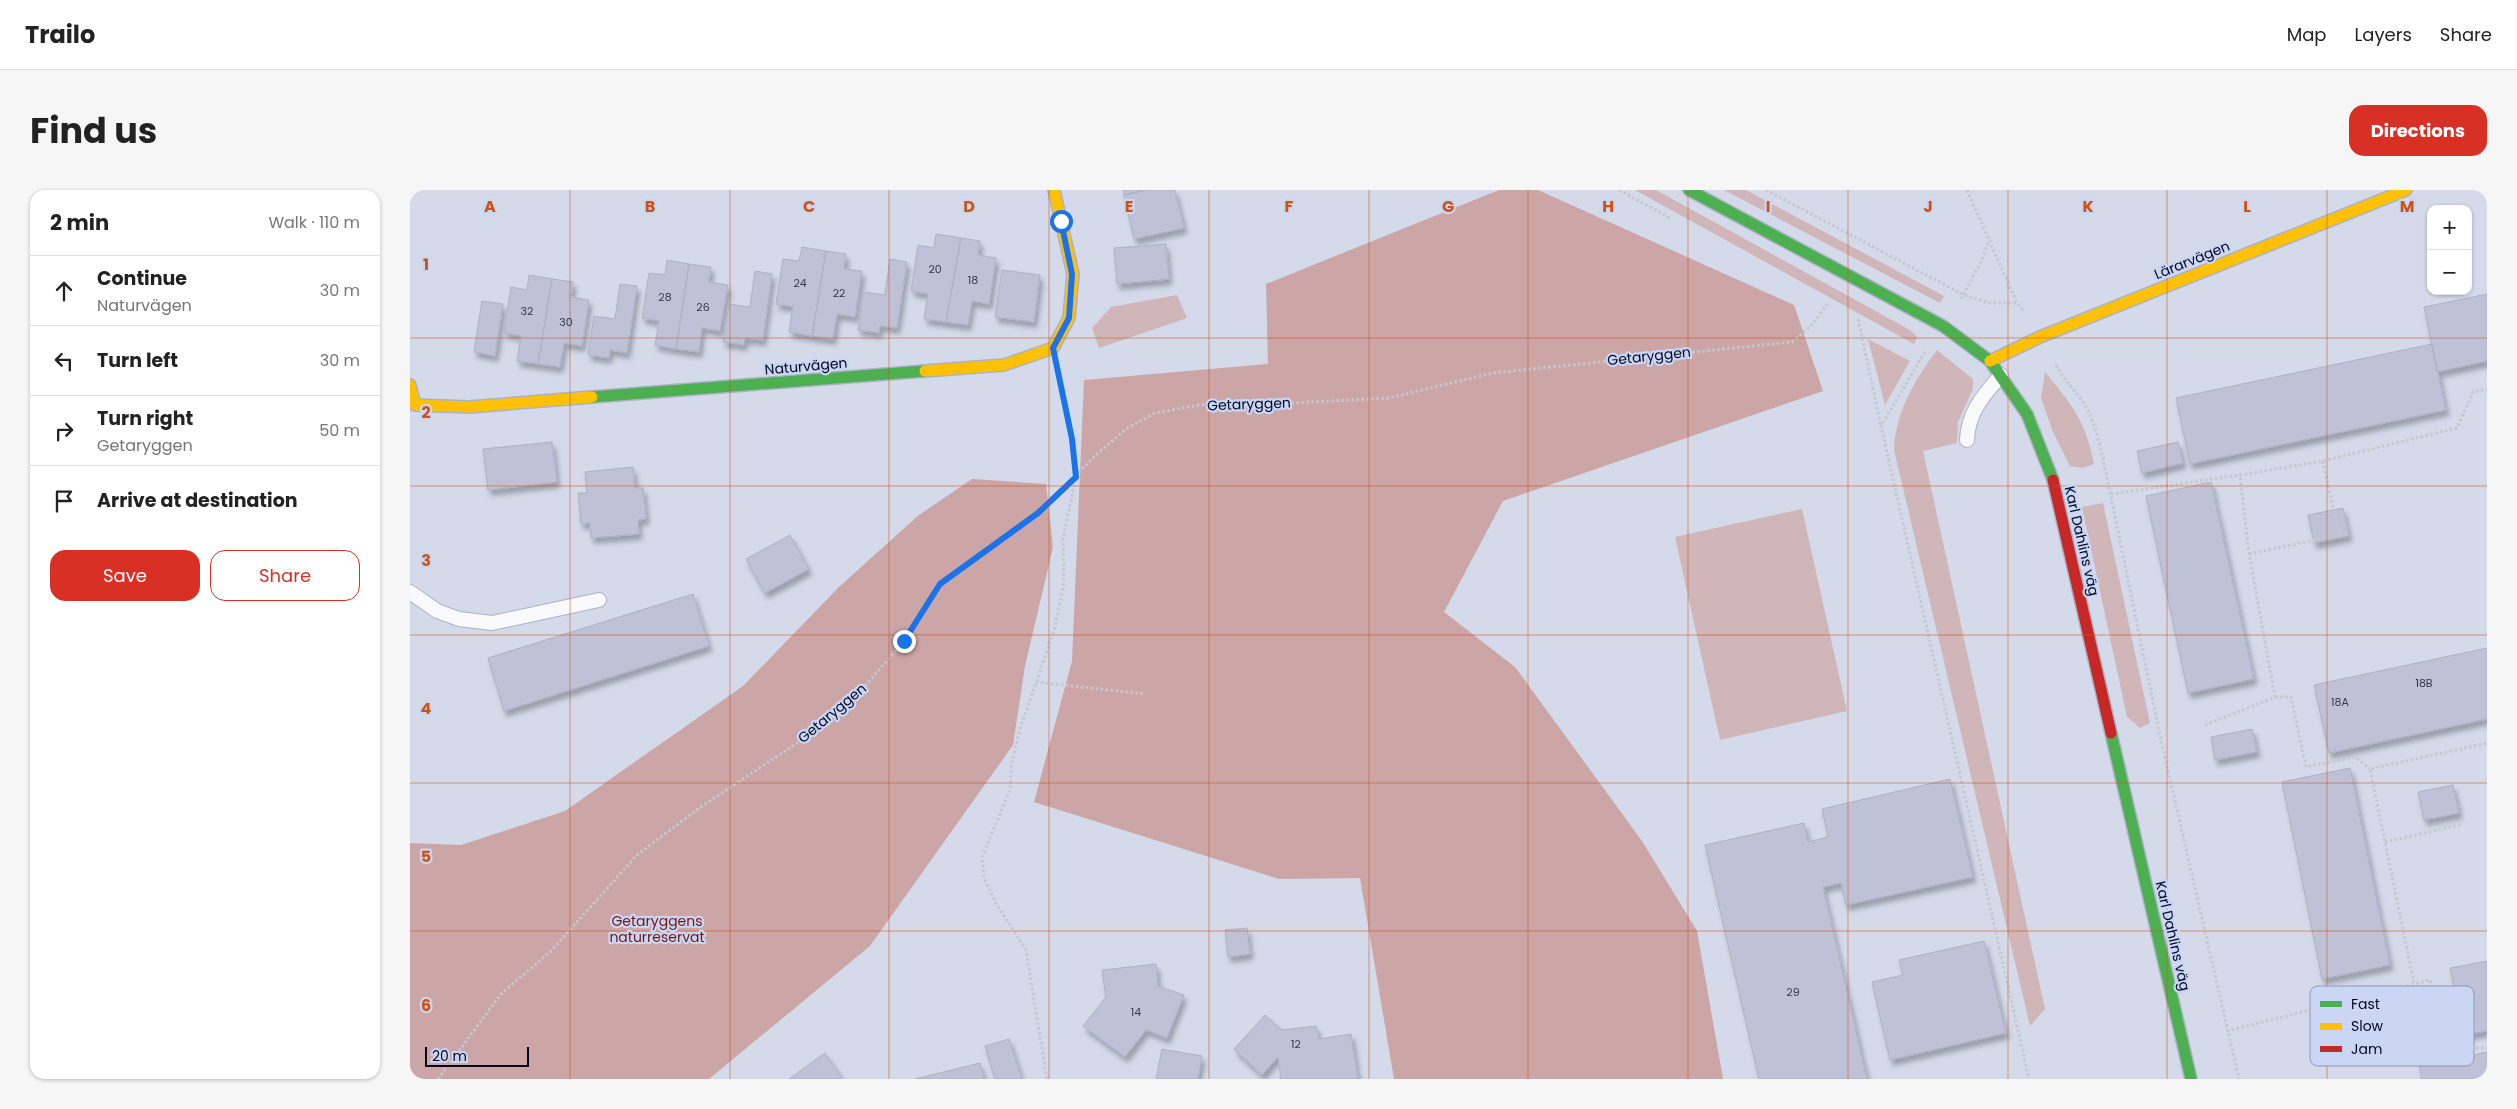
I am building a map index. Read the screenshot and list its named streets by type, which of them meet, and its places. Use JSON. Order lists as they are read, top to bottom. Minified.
{"streets":{"street":["Lärarvägen","Naturvägen","Karl Dahlins väg"],"path":["Getaryggen"]},"crossings":[["Lärarvägen","Karl Dahlins väg"]],"parks":["Getaryggens naturreservat"],"house_numbers":["20","18","24","22","28","26","32","30","18B","18A","29","14","12"],"legend":["Fast","Slow","Jam"],"scale_bar":"20 m","page":{"header":"Trailo","nav":["Map","Layers","Share"],"title":"Find us","buttons":["Directions",["Save","Share"]],"heading":["2 min","Walk · 110 m"],"map_buttons":["+","−"],"list":[["Continue","Naturvägen","30 m"],["Turn left","30 m"],["Turn right","Getaryggen","50 m"],"Arrive at destination"],"scale":"20 m"},"grid":{"columns":["A","B","C","D","E","F","G","H","I","J","K","L","M"],"rows":["1","2","3","4","5","6"]}}
